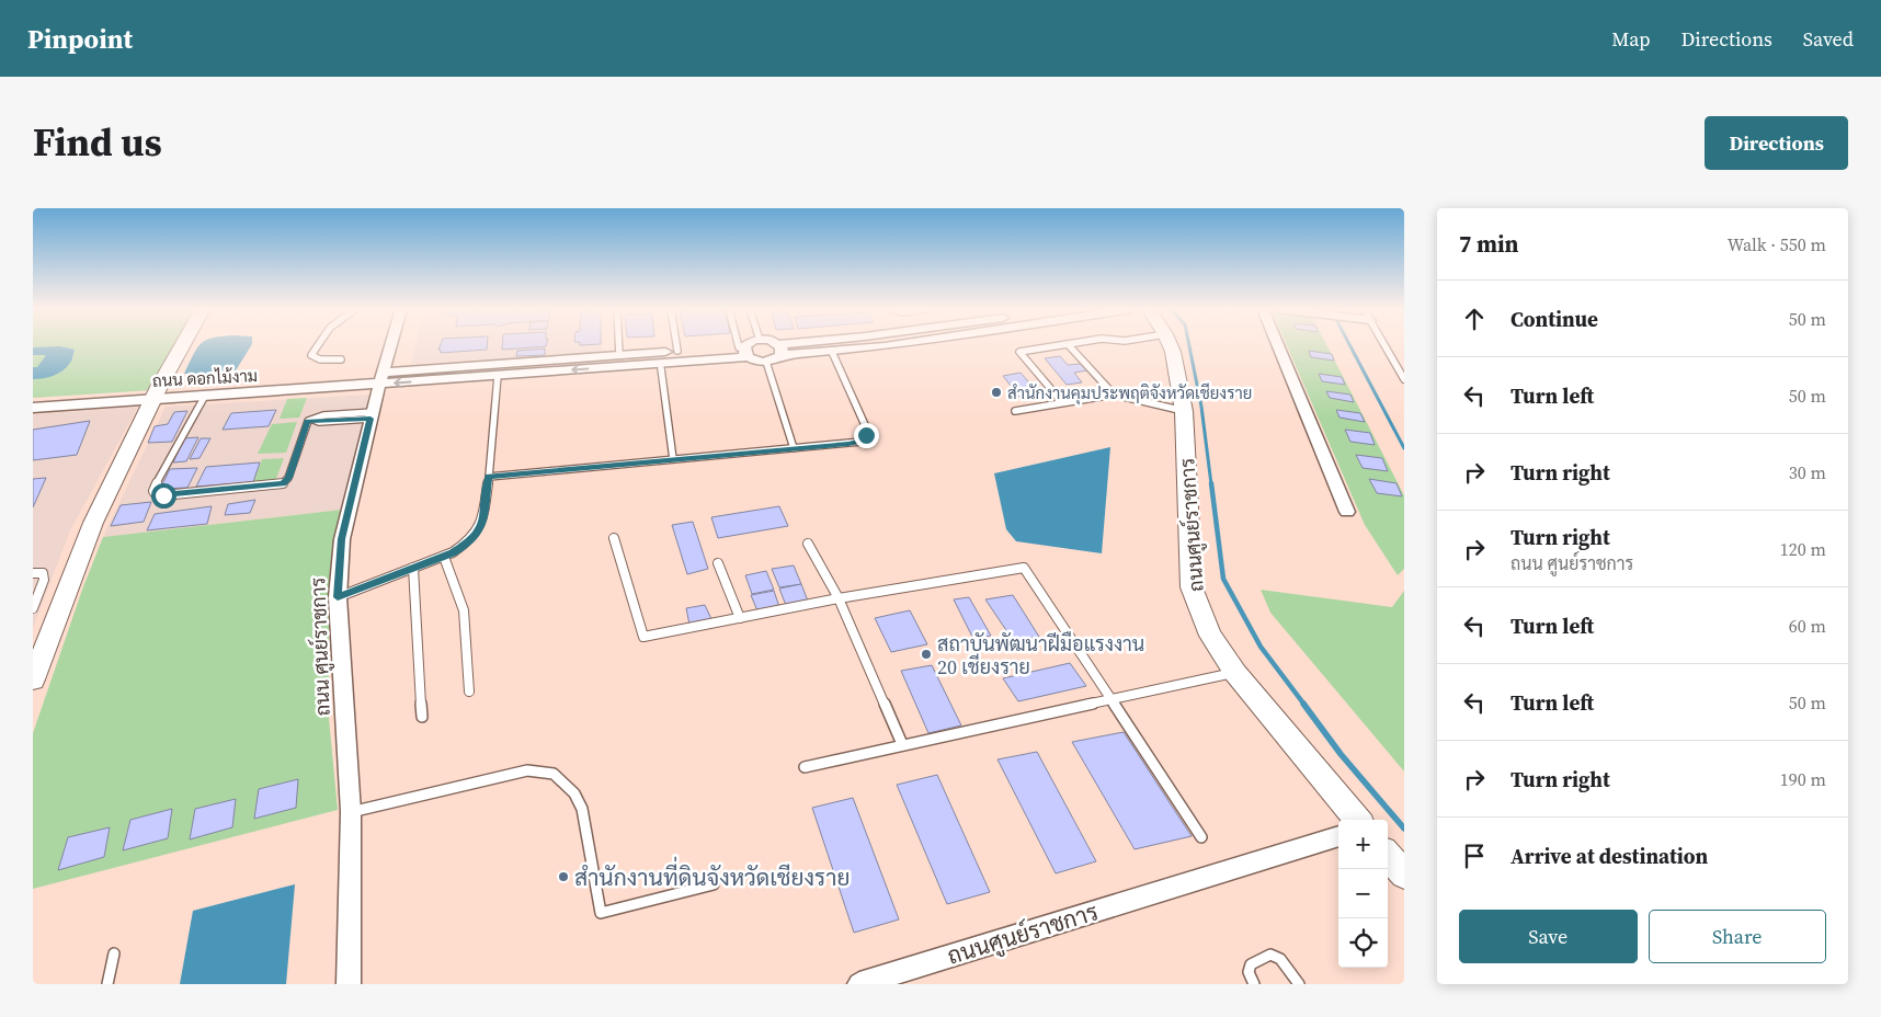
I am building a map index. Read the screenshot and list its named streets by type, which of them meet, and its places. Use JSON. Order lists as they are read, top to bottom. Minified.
{"streets":{"street":["ถนน ดอกไม้งาม","ถนนศูนย์ราชการ","ถนน ศูนย์ราชการ"]},"crossings":[["ถนน ดอกไม้งาม","ถนน ศูนย์ราชการ"]],"places":["สำนักงานคุมประพฤติจังหวัดเชียงราย","สถาบันพัฒนาฝีมือแรงงาน 20 เชียงราย","สำนักงานที่ดินจังหวัดเชียงราย"],"page":{"header":"Pinpoint","nav":["Map","Directions","Saved"],"title":"Find us","buttons":["Directions",["Save","Share"]],"heading":["7 min","Walk · 550 m"],"list":[["Continue","50 m"],["Turn left","50 m"],["Turn right","30 m"],["Turn right","ถนน ศูนย์ราชการ","120 m"],["Turn left","60 m"],["Turn left","50 m"],["Turn right","190 m"],"Arrive at destination"],"map_buttons":["+","−"]}}
